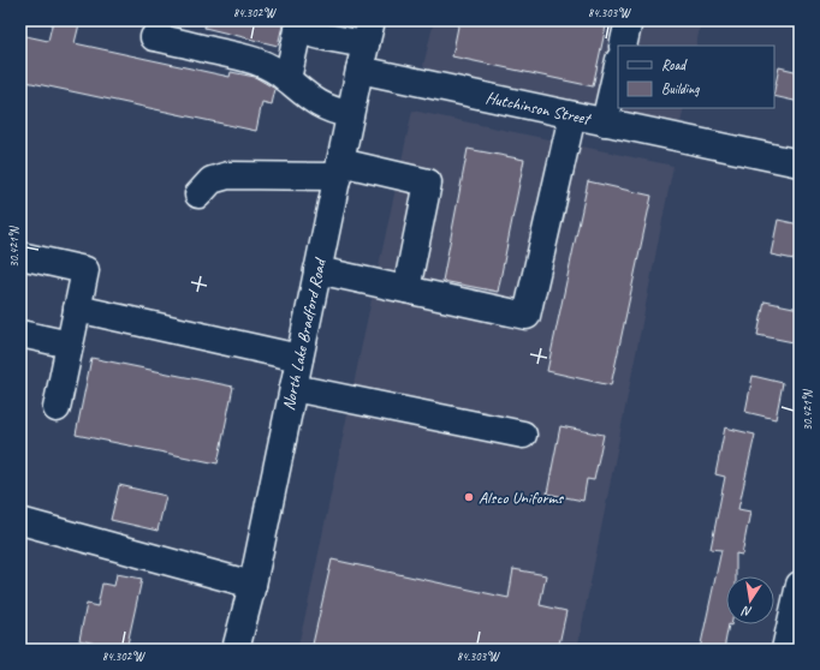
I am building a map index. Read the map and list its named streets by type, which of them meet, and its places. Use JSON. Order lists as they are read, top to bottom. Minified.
{"streets":{"main road":["Hutchinson Street","North Lake Bradford Road"]},"crossings":[["Hutchinson Street","North Lake Bradford Road"]],"places":["Alsco Uniforms"],"legend":["Road","Building"],"north":"bottom","coordinates":["84.302°W","84.303°W","30.421°N"]}
